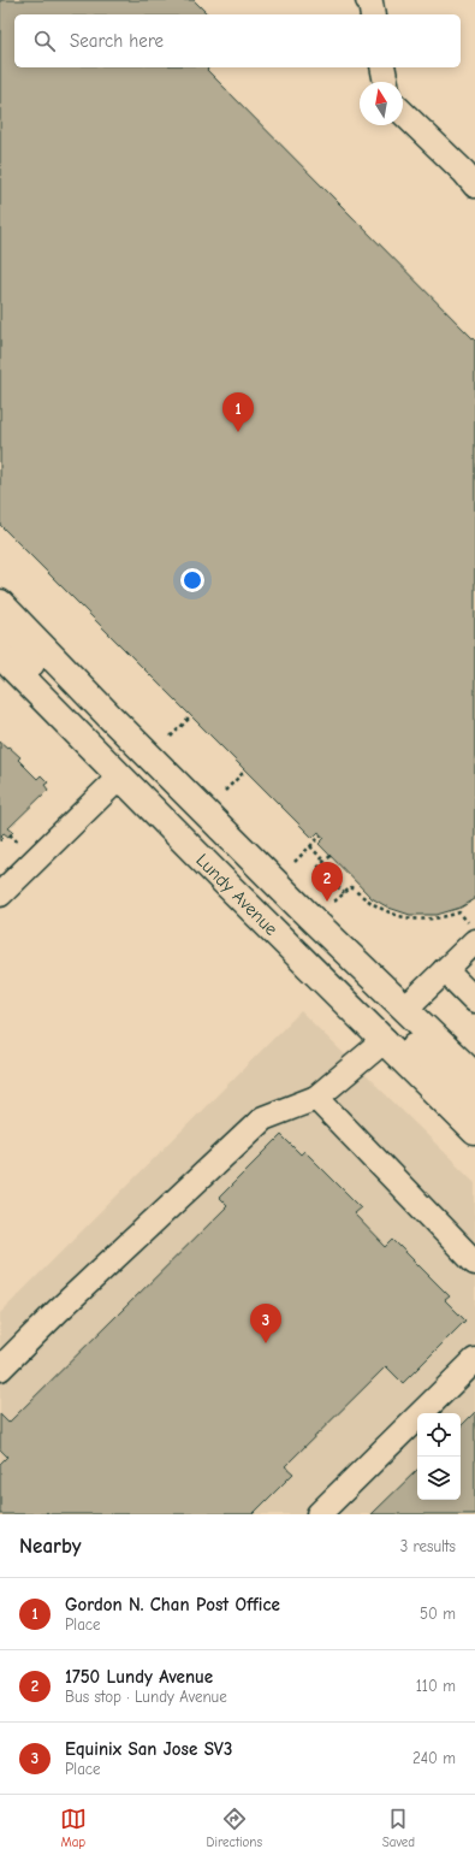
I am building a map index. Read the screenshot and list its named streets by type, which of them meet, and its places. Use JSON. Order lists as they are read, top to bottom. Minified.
{"streets":{"main road":["Lundy Avenue"]},"north":"top","page":{"search":"Search here","pins":["1","2","3"],"heading":["Nearby","3 results"],"list":[{"mark":"1","name":"Gordon N. Chan Post Office","note":"Place","value":"50 m"},{"mark":"2","name":"1750 Lundy Avenue","note":"Bus stop · Lundy Avenue","value":"110 m"},{"mark":"3","name":"Equinix San Jose SV3","note":"Place","value":"240 m"}],"nav":["Map","Directions","Saved"]}}
